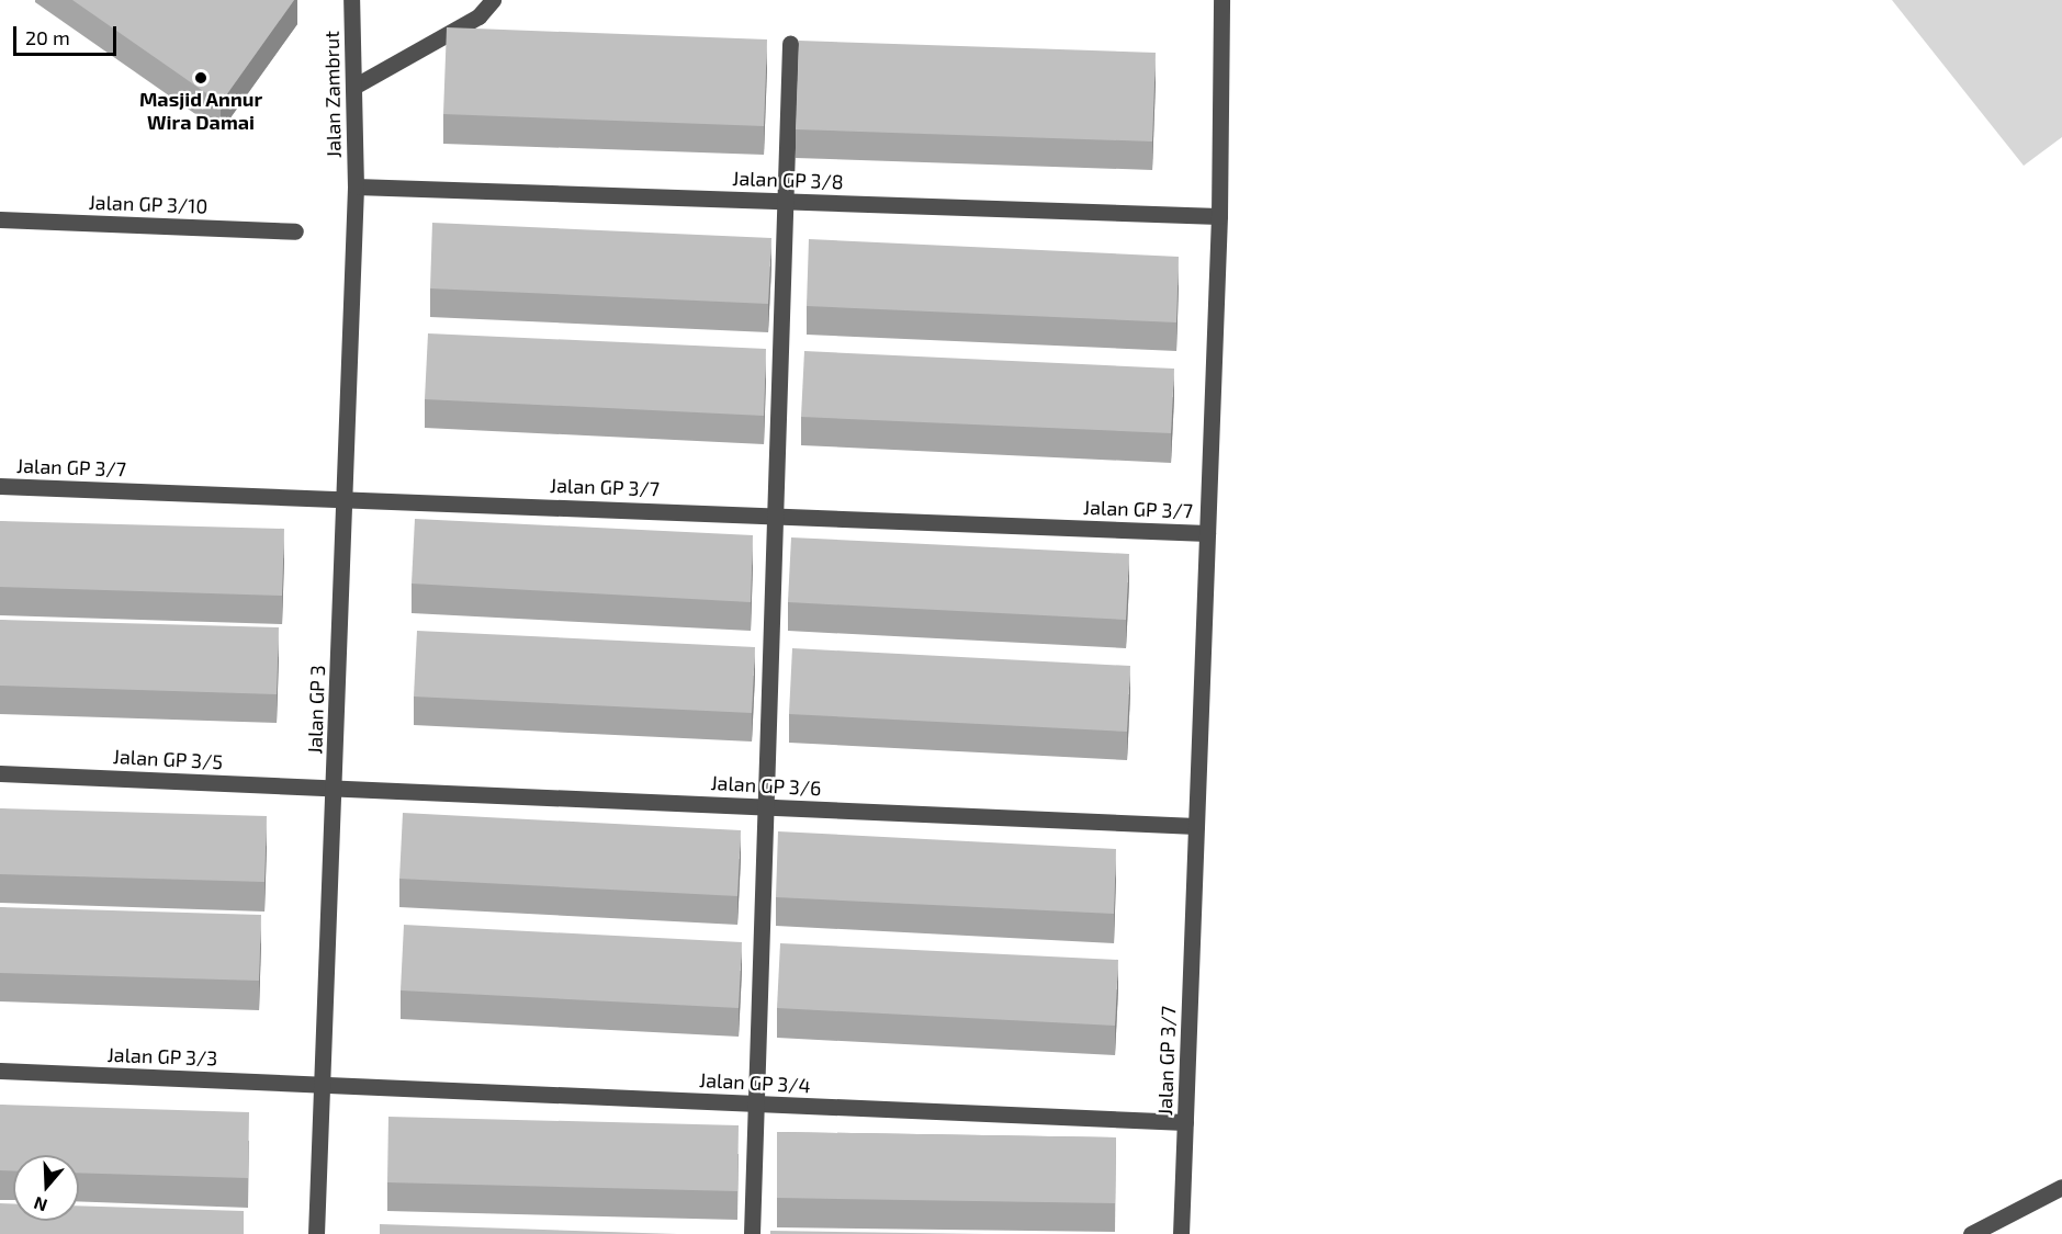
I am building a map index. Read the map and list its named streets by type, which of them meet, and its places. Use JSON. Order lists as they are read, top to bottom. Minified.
{"streets":{"street":["Jalan Zambrut","Jalan GP 3/8","Jalan GP 3/10","Jalan GP 3/7","Jalan GP 3","Jalan GP 3/5","Jalan GP 3/6","Jalan GP 3/3","Jalan GP 3/4"]},"crossings":[["Jalan Zambrut","Jalan GP 3/8"],["Jalan Zambrut","Jalan GP 3"],["Jalan GP 3/8","Jalan GP 3/7"],["Jalan GP 3/8","Jalan GP 3"],["Jalan GP 3/7","Jalan GP 3"],["Jalan GP 3/7","Jalan GP 3/6"],["Jalan GP 3/7","Jalan GP 3/4"],["Jalan GP 3","Jalan GP 3/5"],["Jalan GP 3","Jalan GP 3/6"],["Jalan GP 3","Jalan GP 3/3"],["Jalan GP 3","Jalan GP 3/4"],["Jalan GP 3/5","Jalan GP 3/6"],["Jalan GP 3/3","Jalan GP 3/4"]],"places":["Masjid Annur Wira Damai"],"scale_bar":"20 m","north":"bottom"}
